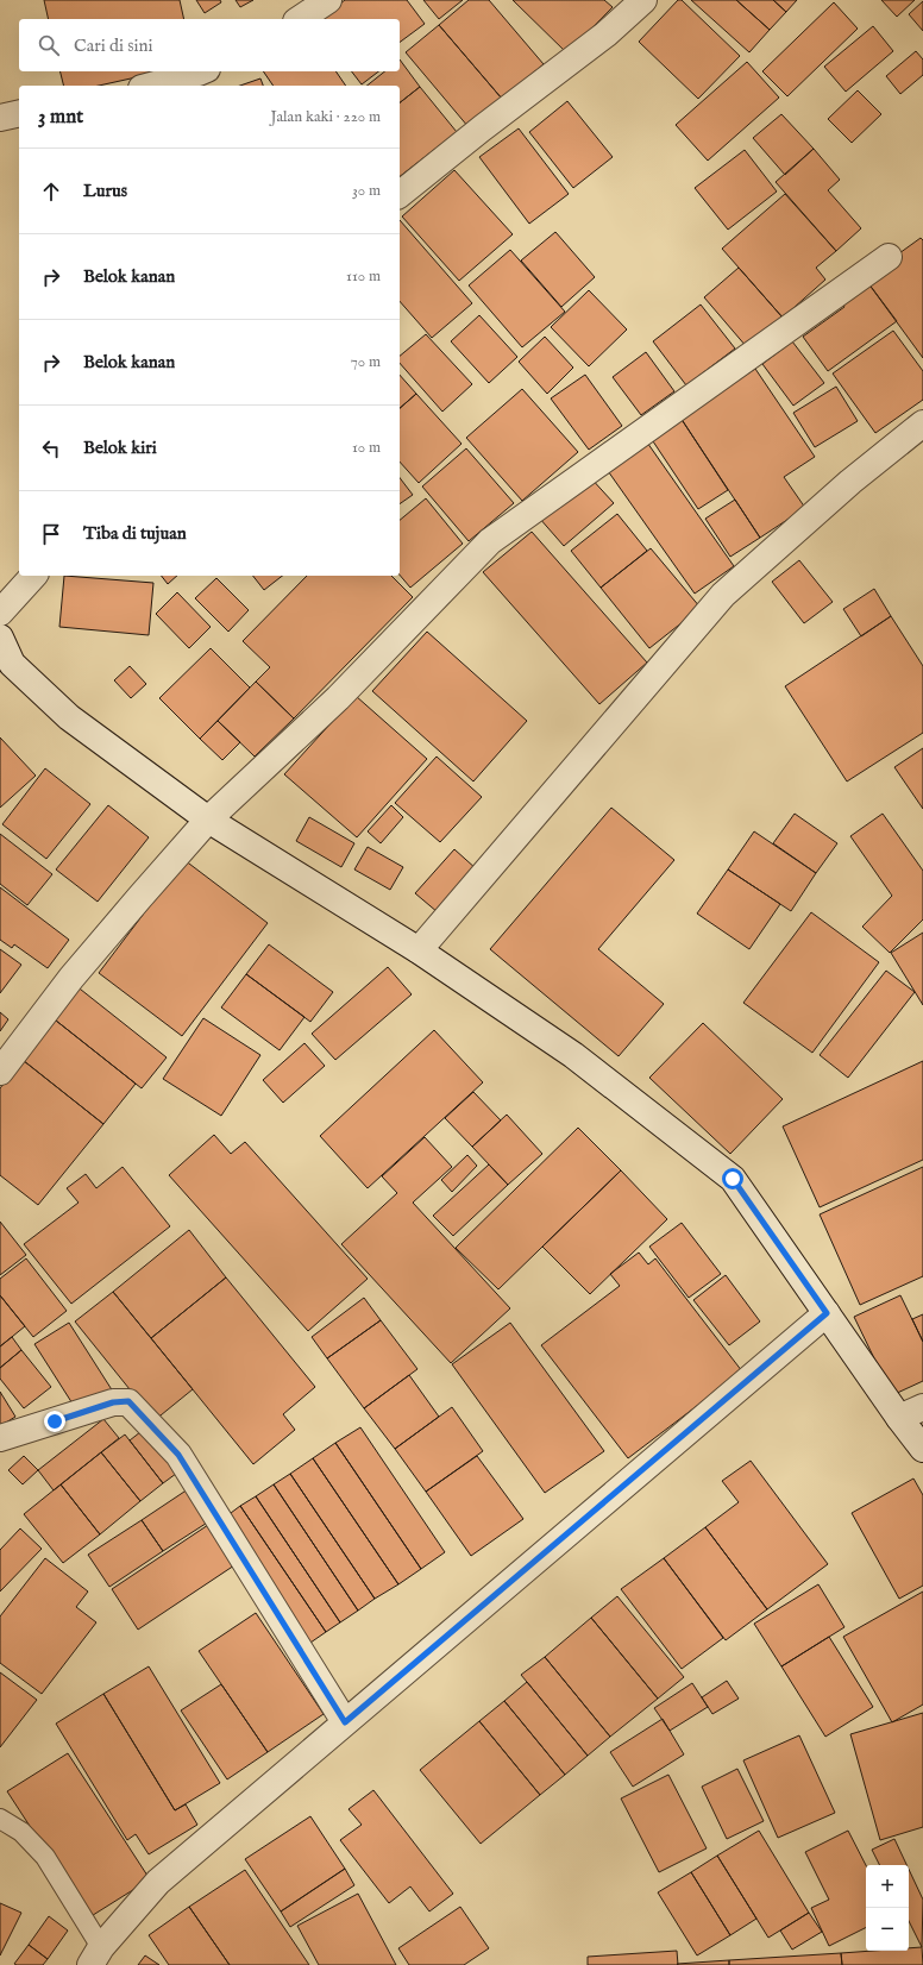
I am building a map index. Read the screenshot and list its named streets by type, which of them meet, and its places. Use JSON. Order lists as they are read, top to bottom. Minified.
{"page":{"search":"Cari di sini","heading":["3 mnt","Jalan kaki · 220 m"],"list":[["Lurus","30 m"],["Belok kanan","110 m"],["Belok kanan","70 m"],["Belok kiri","10 m"],"Tiba di tujuan"],"map_buttons":["+","−"]}}
